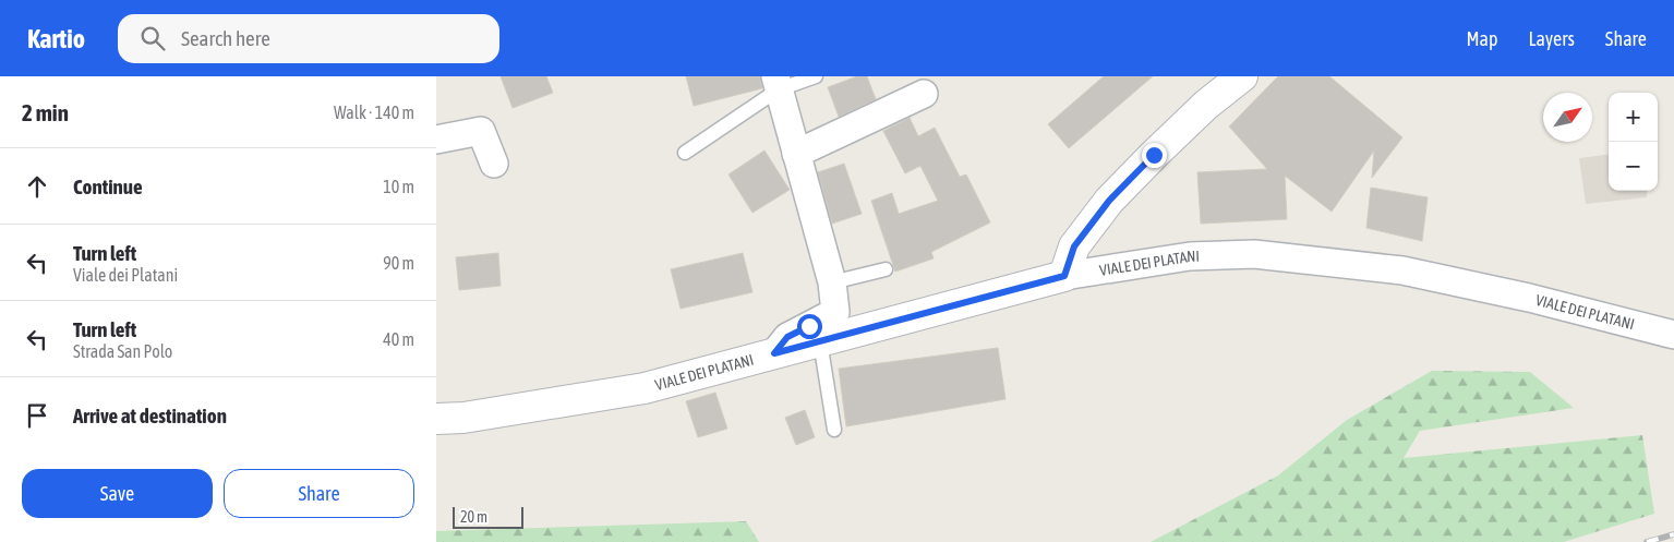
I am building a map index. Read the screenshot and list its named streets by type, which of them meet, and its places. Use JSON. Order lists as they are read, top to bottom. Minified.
{"streets":{"street":["VIALE DEI PLATANI"]},"scale_bar":"20 m","north":"top right","page":{"header":"Kartio","search":"Search here","nav":["Map","Layers","Share"],"heading":["2 min","Walk · 140 m"],"map_buttons":["+","−"],"list":[["Continue","10 m"],["Turn left","Viale dei Platani","90 m"],["Turn left","Strada San Polo","40 m"],"Arrive at destination"],"buttons":["Save","Share"],"scale":"20 m"}}
